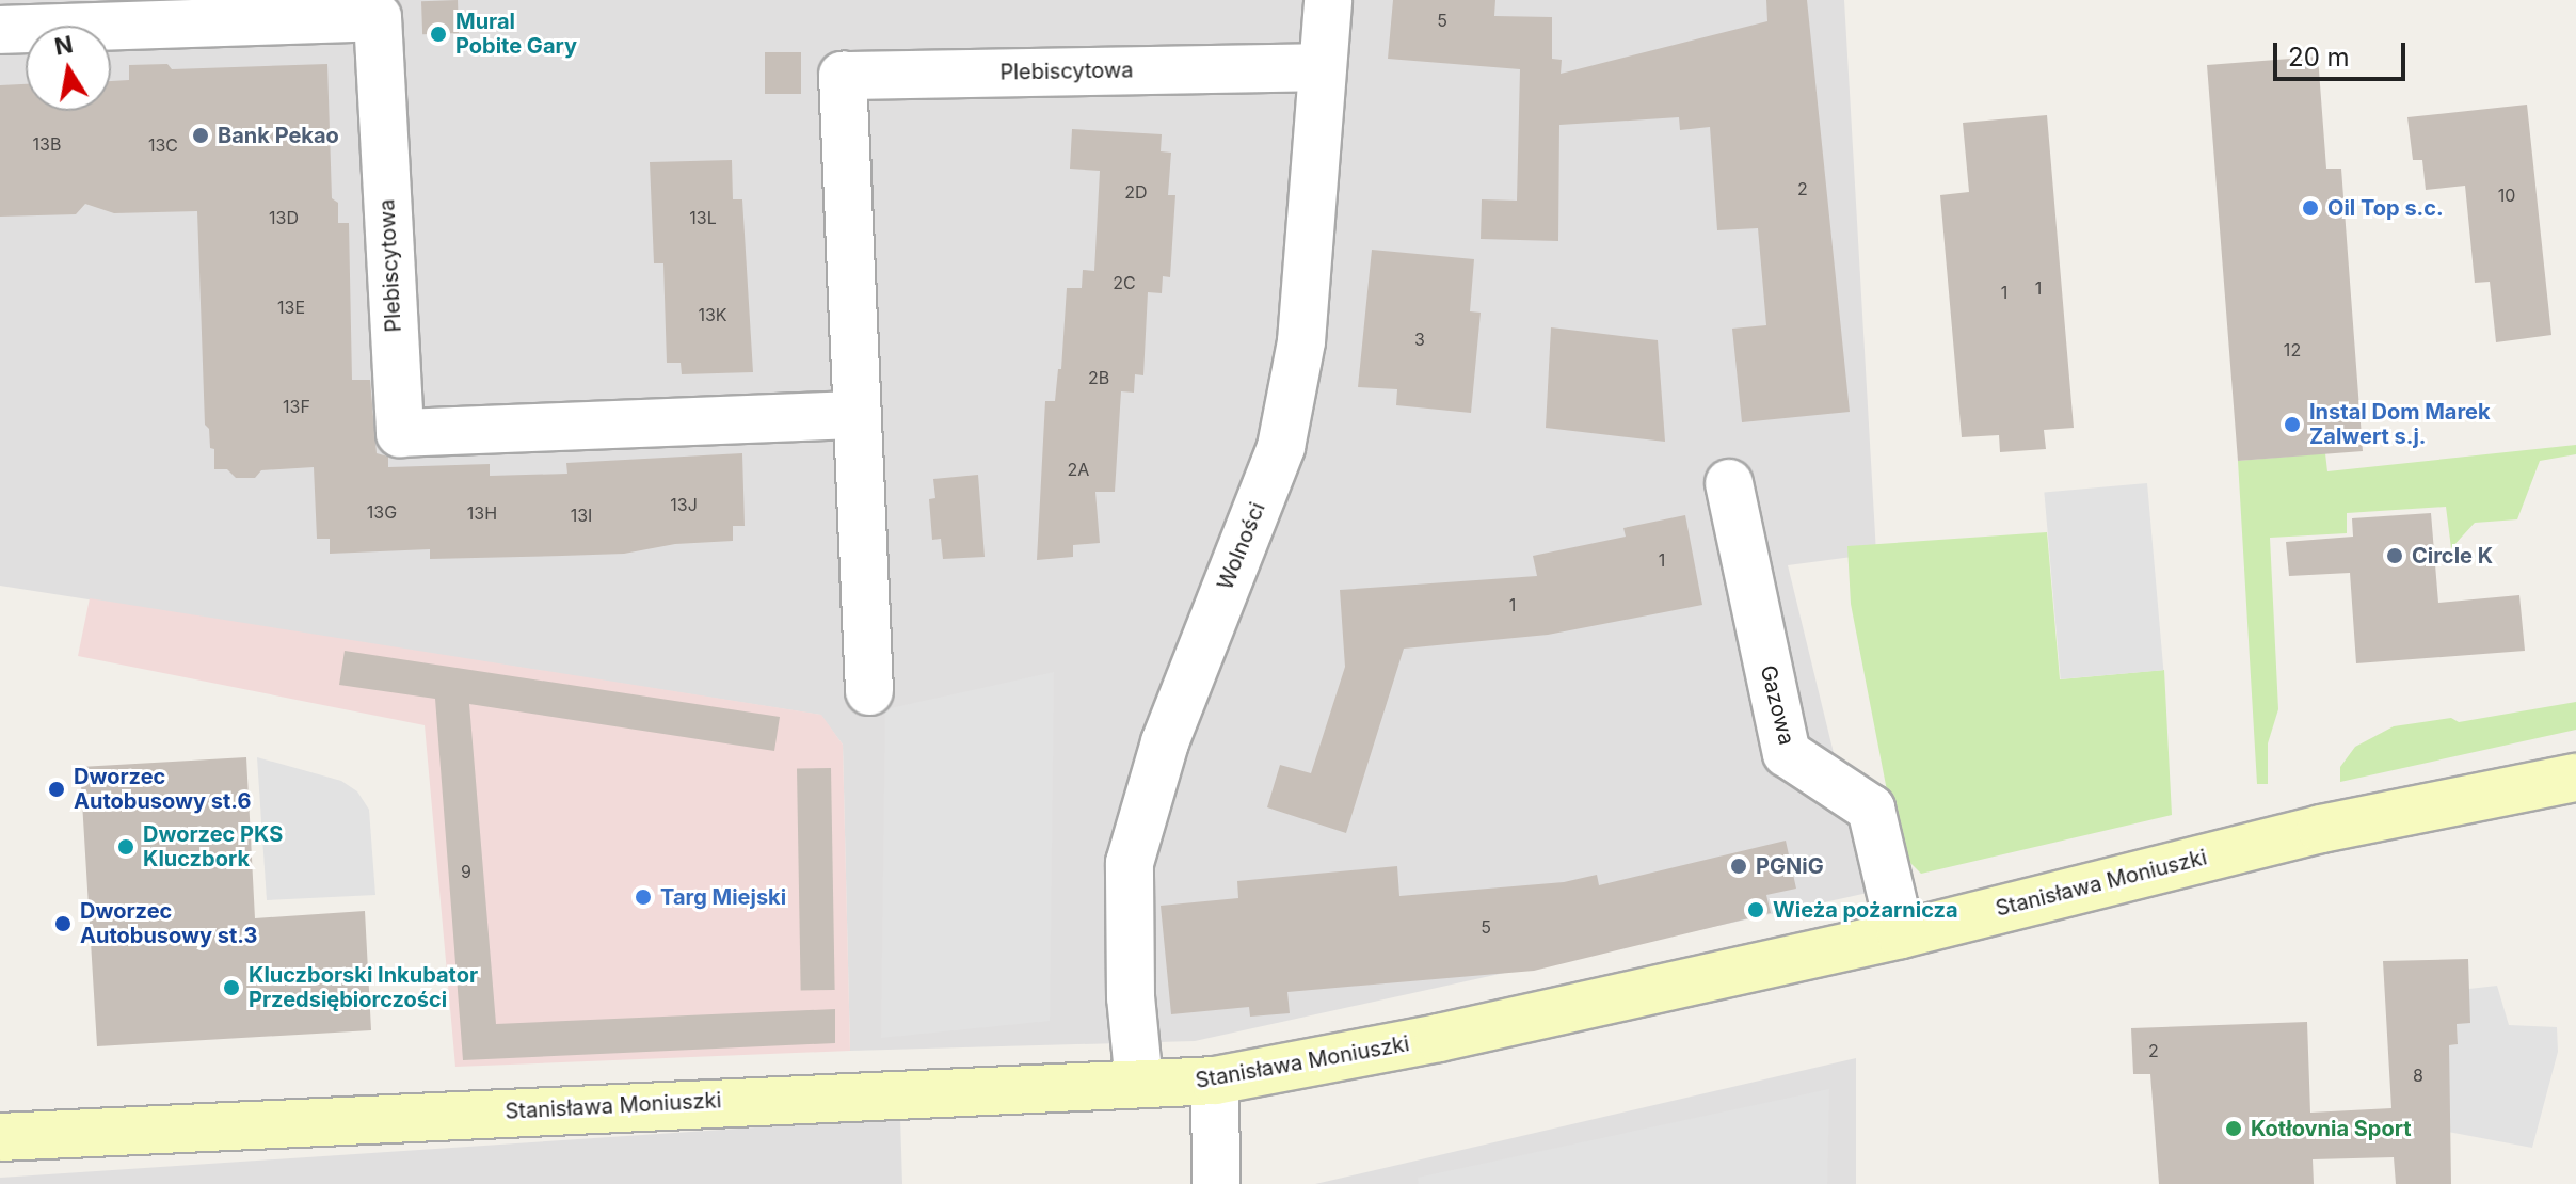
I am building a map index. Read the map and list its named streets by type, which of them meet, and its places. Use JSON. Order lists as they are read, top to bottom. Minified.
{"streets":{"street":["Plebiscytowa","Wolności","Gazowa","Stanisława Moniuszki"]},"crossings":[["Plebiscytowa","Wolności"],["Wolności","Stanisława Moniuszki"],["Gazowa","Stanisława Moniuszki"]],"places":["Mural Pobite Gary","Bank Pekao","Oil Top s.c.","Instal Dom Marek Zalwert s.j.","Circle K","Dworzec Autobusowy st.6","Dworzec PKS Kluczbork","PGNiG","Targ Miejski","Wieża pożarnicza","Dworzec Autobusowy st.3","Kluczborski Inkubator Przedsiębiorczości","Kotłovnia Sport"],"house_numbers":["5","13B","13C","2","2D","10","13D","13L","2C","1","1","13E","13K","3","12","2B","13F","2A","13J","13G","13H","13I","1","1","9","5","2","8"],"scale_bar":"20 m","north":"top"}
